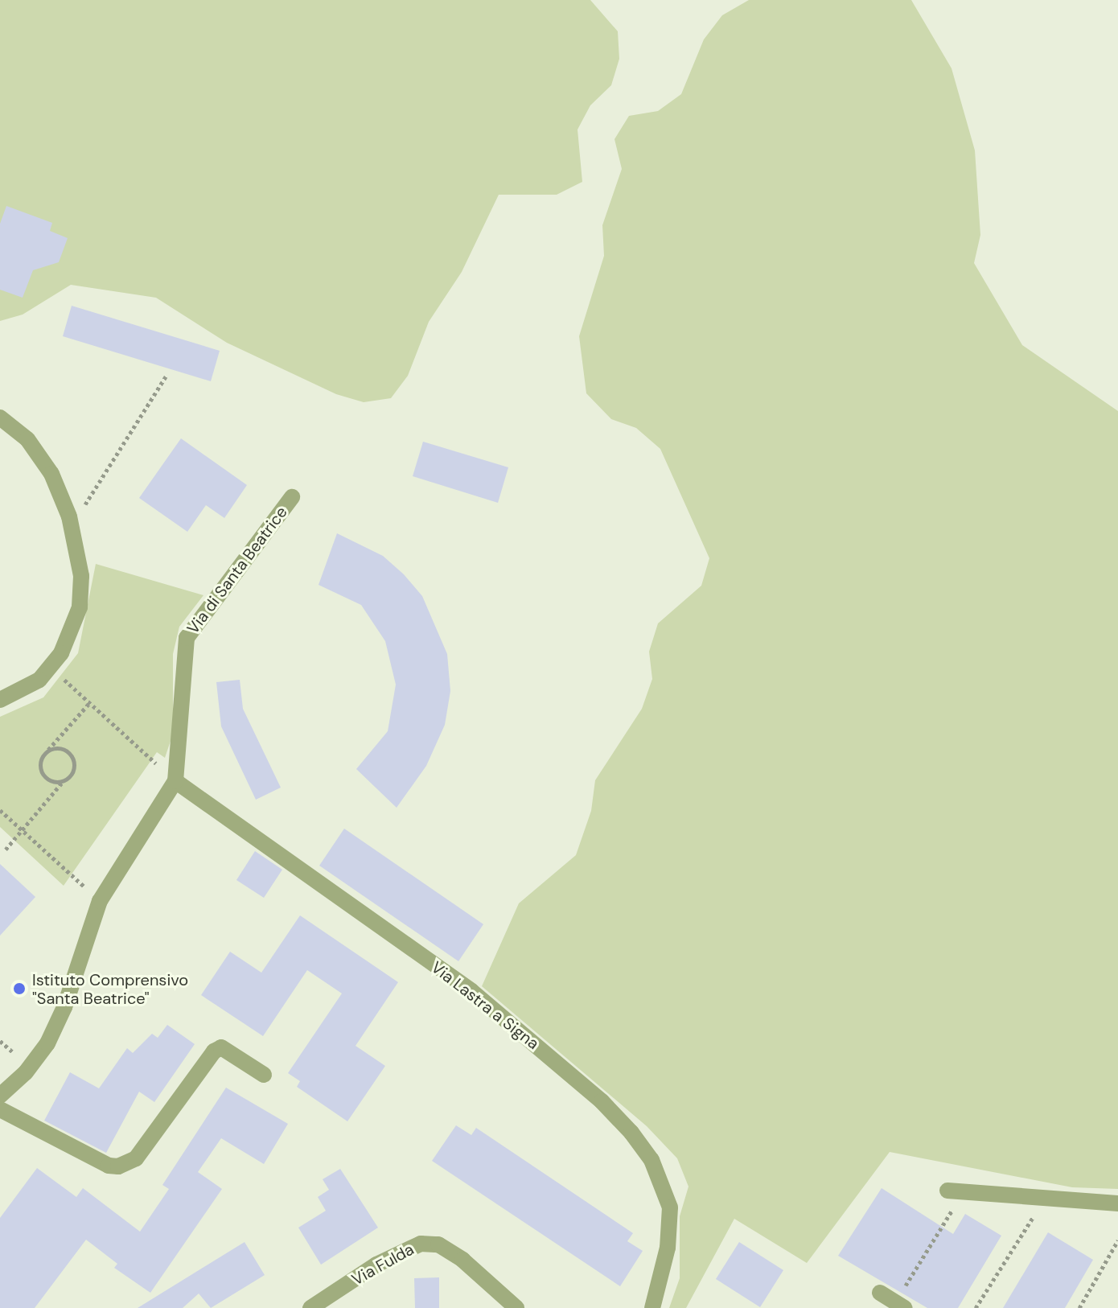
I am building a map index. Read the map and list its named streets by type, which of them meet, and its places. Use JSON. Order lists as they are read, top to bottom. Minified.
{"streets":{"street":["Via di Santa Beatrice","Via Lastra a Signa","Via Fulda"]},"crossings":[["Via di Santa Beatrice","Via Lastra a Signa"]],"places":["Istituto Comprensivo \"Santa Beatrice\""]}
